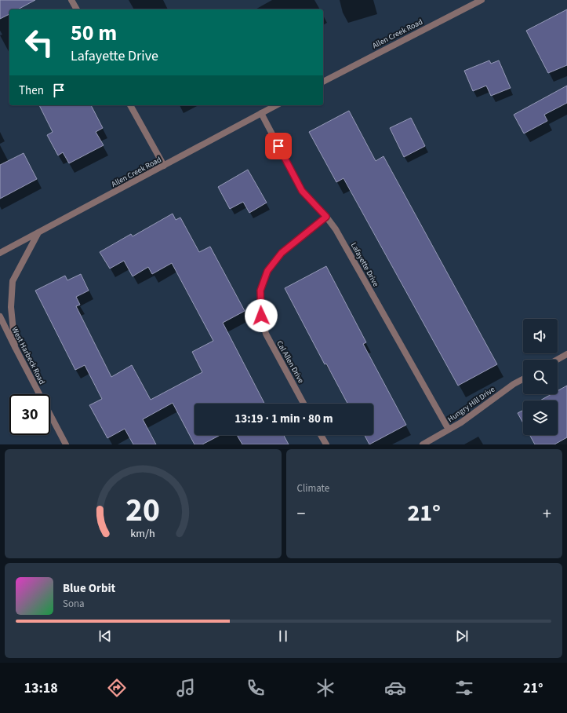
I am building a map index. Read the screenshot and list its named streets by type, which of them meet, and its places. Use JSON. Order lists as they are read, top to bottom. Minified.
{"streets":{"street":["Allen Creek Road","Lafayette Drive","West Harbeck Road","Cal Allen Drive","Hungry Hill Drive"]},"crossings":[["Allen Creek Road","Lafayette Drive"],["Lafayette Drive","Cal Allen Drive"],["Lafayette Drive","Hungry Hill Drive"]],"page":{"turn":["50 m","Lafayette Drive"],"then":"Then","limit":"30","trip":"13:19 · 1 min · 80 m","tile":"Climate","heat":["−","21°","+"],"song":["Blue Orbit","Sona"],"tabs":["13:18","21°"],"gauge":["20","km/h"]}}
